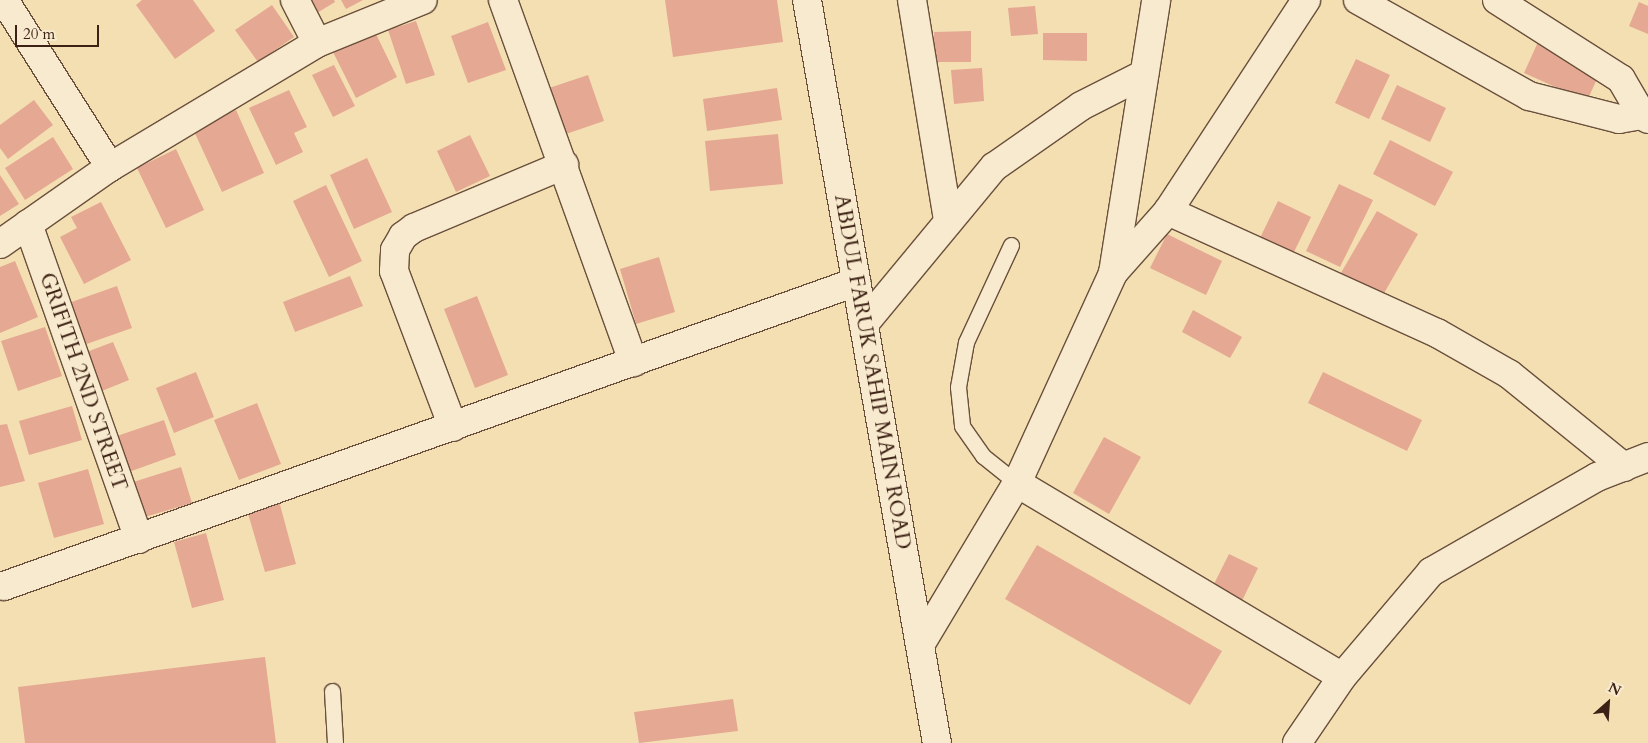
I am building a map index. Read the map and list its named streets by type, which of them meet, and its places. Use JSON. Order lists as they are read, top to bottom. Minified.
{"streets":{"street":["ABDUL FARUK SAHIP MAIN ROAD","GRIFITH 2ND STREET"]},"scale_bar":"20 m","north":"top right"}
